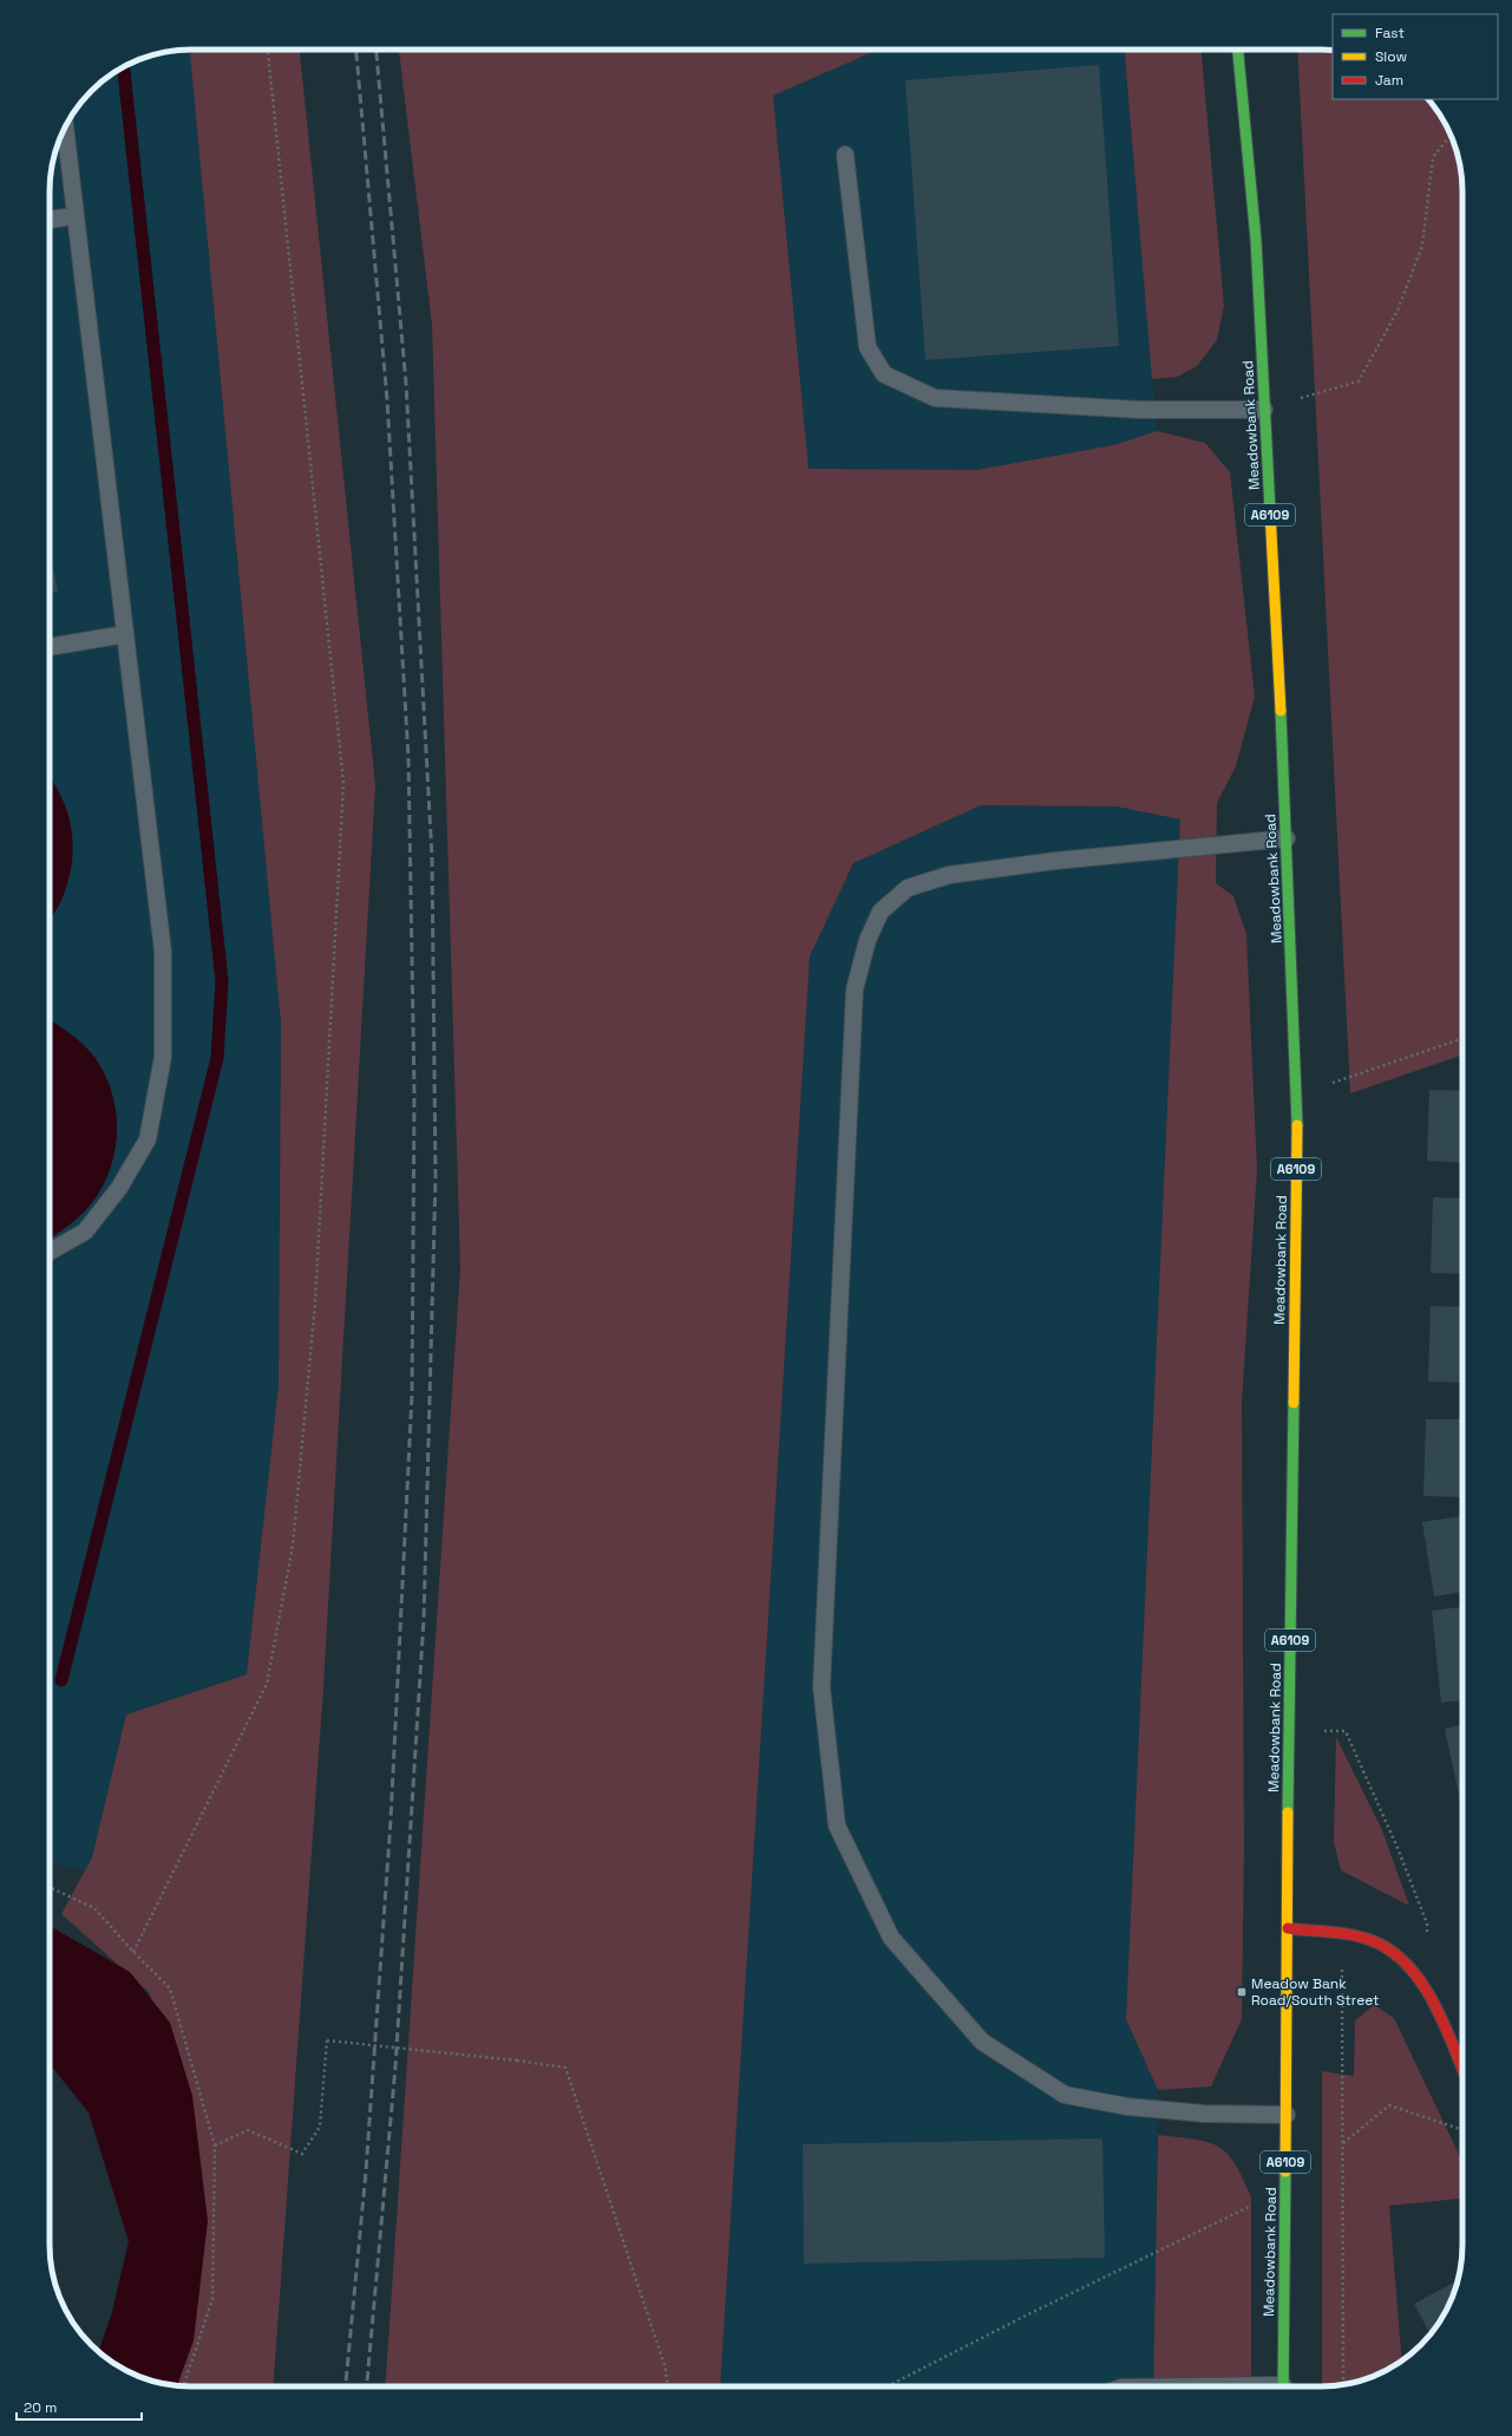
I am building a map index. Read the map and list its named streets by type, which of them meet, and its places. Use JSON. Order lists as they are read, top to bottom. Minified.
{"streets":{"main road":["Meadowbank Road","A6109"]},"places":{"transit":["Meadow Bank Road/South Street"]},"legend":["Fast","Slow","Jam"],"scale_bar":"20 m"}
